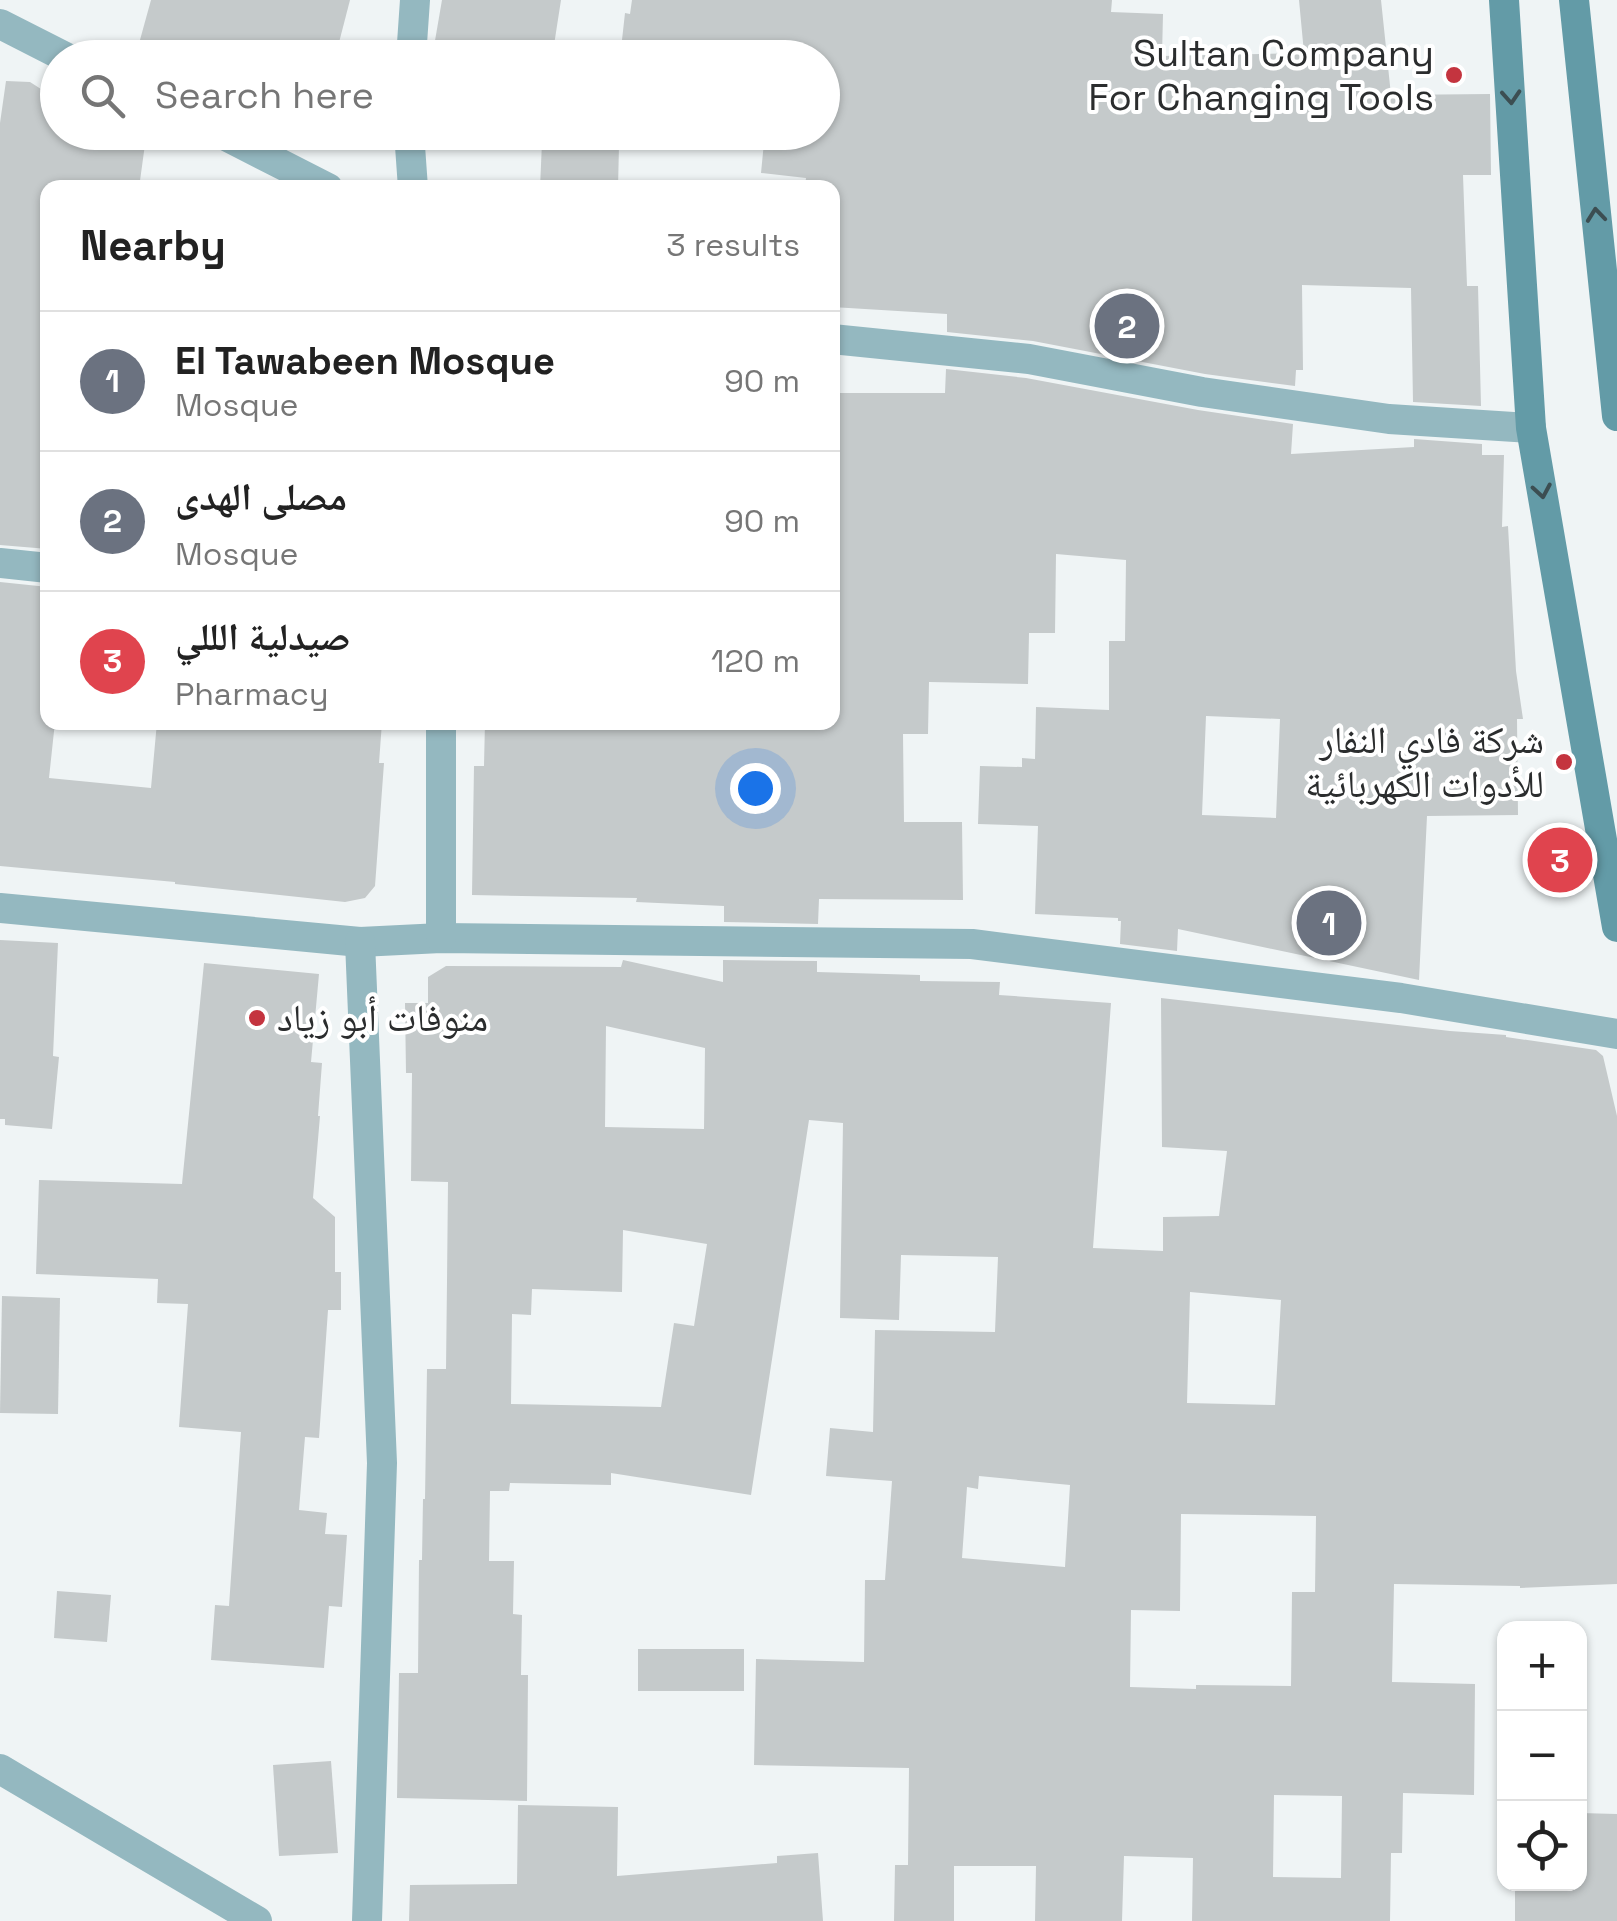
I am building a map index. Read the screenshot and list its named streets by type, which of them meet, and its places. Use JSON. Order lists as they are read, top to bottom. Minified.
{"places":["Sultan Company For Changing Tools","شركة فادي النفار للأدوات الكهربائية","منوفات أبو زياد"],"page":{"search":"Search here","heading":["Nearby","3 results"],"pins":["2","3","1"],"list":[{"mark":"1","name":"El Tawabeen Mosque","note":"Mosque","value":"90 m"},{"mark":"2","name":"مصلى الهدى","note":"Mosque","value":"90 m"},{"mark":"3","name":"صيدلية الللي","note":"Pharmacy","value":"120 m"}],"map_buttons":["+","−"]}}
